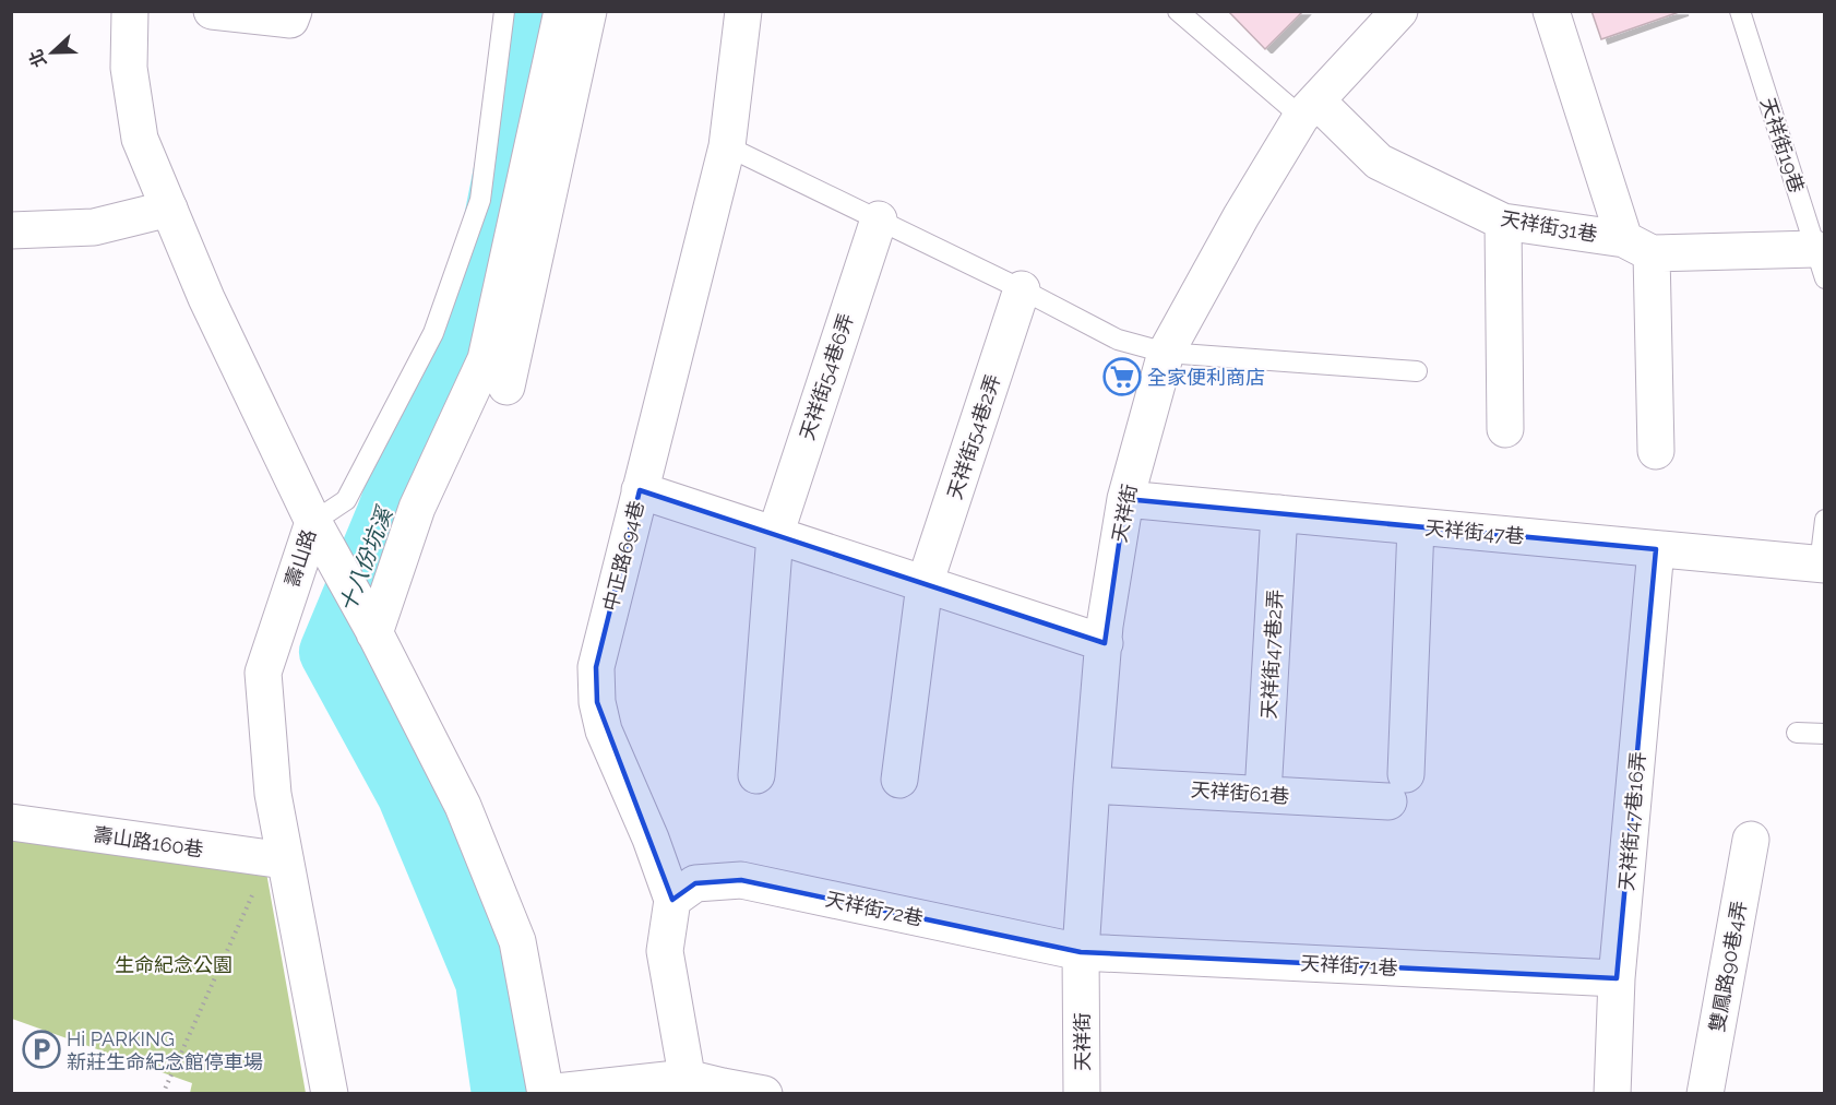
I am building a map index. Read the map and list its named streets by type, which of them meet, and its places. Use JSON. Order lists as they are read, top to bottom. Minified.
{"streets":{"street":["天祥街31巷","天祥街54巷6弄","天祥街54巷2弄","天祥街","天祥街47巷","中正路694巷","壽山路","天祥街47巷2弄","天祥街61巷","天祥街47巷16弄","壽山路160巷","天祥街72巷","天祥街71巷","雙鳳路90巷4弄"],"lane":["天祥街19巷"]},"crossings":[["天祥街19巷","天祥街31巷"],["天祥街31巷","天祥街"],["天祥街","天祥街47巷"],["天祥街","天祥街61巷"],["天祥街","天祥街72巷"],["天祥街","天祥街71巷"],["天祥街47巷","天祥街47巷2弄"],["天祥街47巷","天祥街61巷"],["天祥街47巷","天祥街47巷16弄"],["中正路694巷","天祥街72巷"],["壽山路","壽山路160巷"],["天祥街47巷2弄","天祥街61巷"],["天祥街47巷16弄","天祥街71巷"],["天祥街72巷","天祥街71巷"]],"water":["十八份坑溪"],"parks":["生命紀念公園"],"places":{"supermarket":["全家便利商店"],"parking":["Hi PARKING 新莊生命紀念館停車場"]},"north":"left"}
